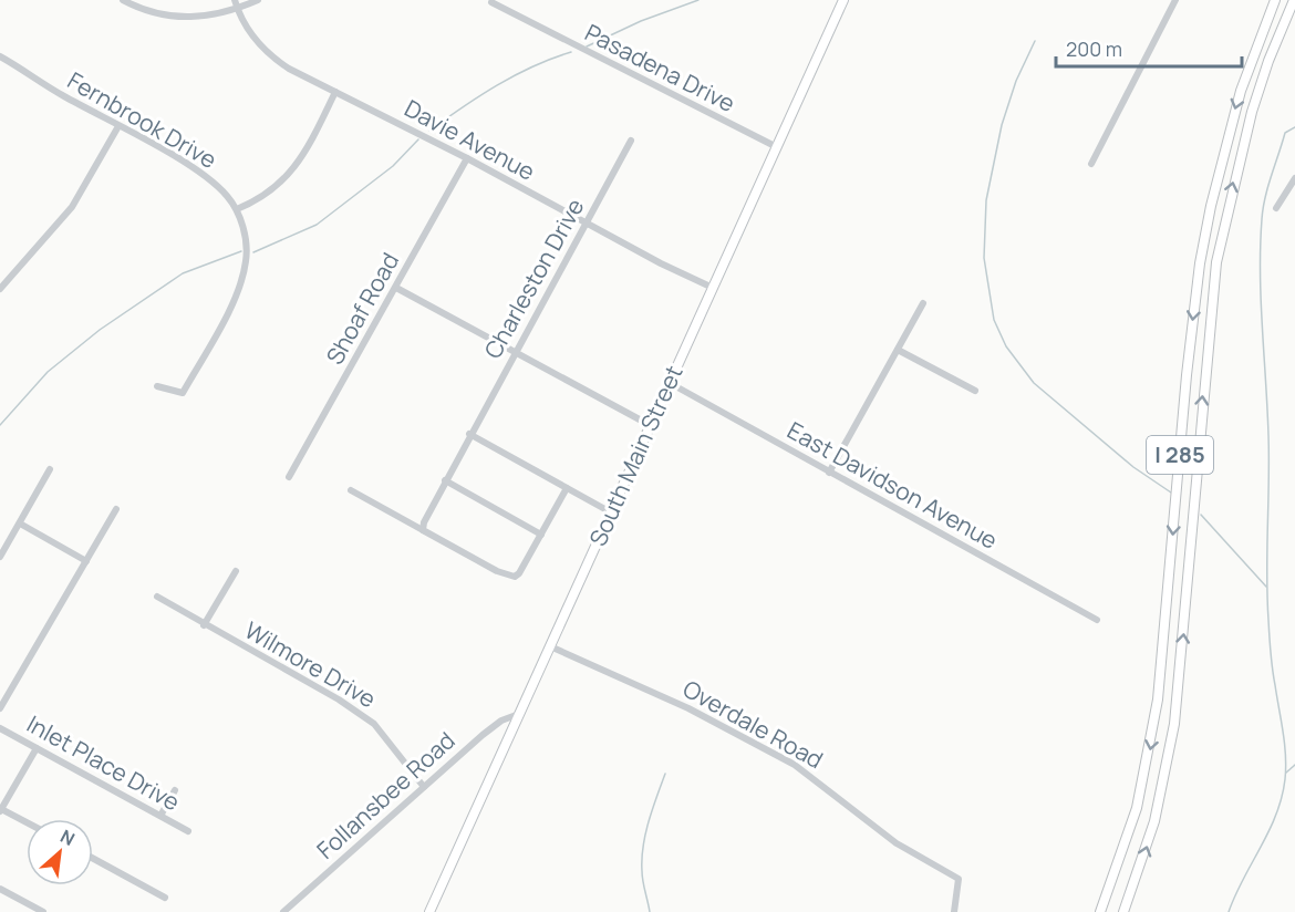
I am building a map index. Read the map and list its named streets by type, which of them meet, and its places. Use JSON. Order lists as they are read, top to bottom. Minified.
{"streets":{"highway":["I 285"],"main road":["South Main Street"],"street":["Pasadena Drive","Fernbrook Drive","Davie Avenue","Charleston Drive","Shoaf Road","East Davidson Avenue","Wilmore Drive","Overdale Road","Inlet Place Drive","Follansbee Road"]},"crossings":[["Pasadena Drive","South Main Street"],["Davie Avenue","Charleston Drive"],["Davie Avenue","Shoaf Road"],["Davie Avenue","South Main Street"],["South Main Street","East Davidson Avenue"],["South Main Street","Overdale Road"],["South Main Street","Follansbee Road"],["Wilmore Drive","Follansbee Road"]],"scale_bar":"200 m","north":"top right"}
